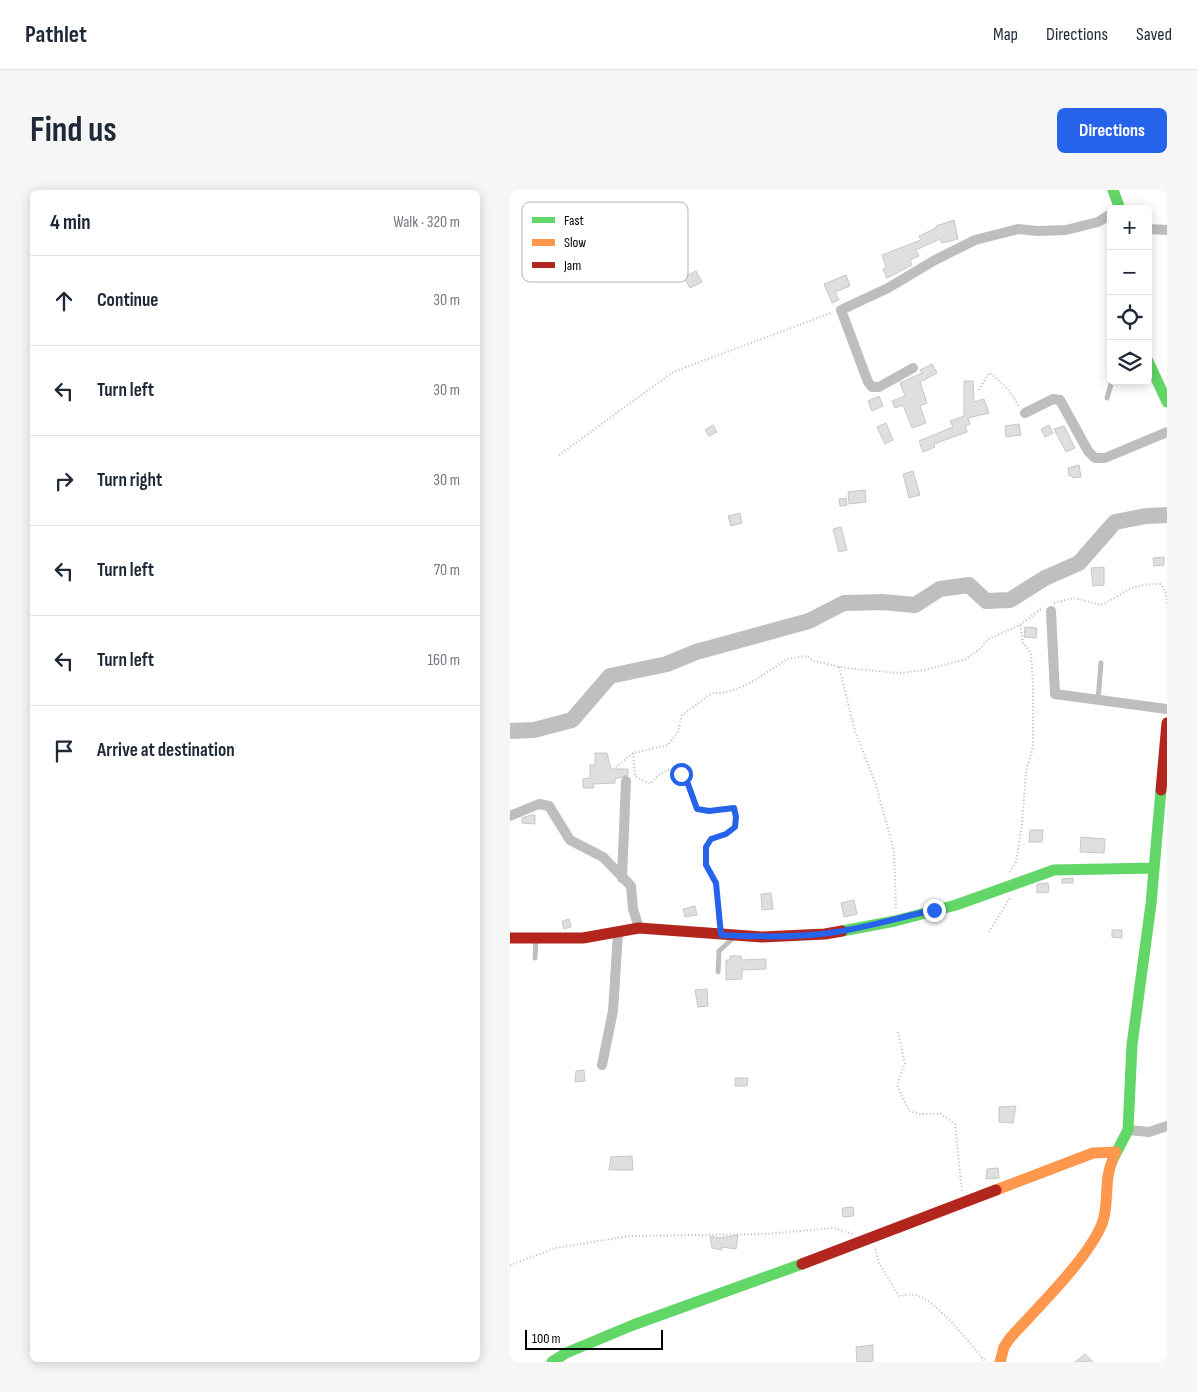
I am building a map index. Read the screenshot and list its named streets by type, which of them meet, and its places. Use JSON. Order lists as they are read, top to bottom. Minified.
{"legend":["Fast","Slow","Jam"],"scale_bar":"100 m","page":{"header":"Pathlet","nav":["Map","Directions","Saved"],"buttons":"Directions","title":"Find us","heading":["4 min","Walk · 320 m"],"map_buttons":["+","−"],"list":[["Continue","30 m"],["Turn left","30 m"],["Turn right","30 m"],["Turn left","70 m"],["Turn left","160 m"],"Arrive at destination"],"scale":"100 m"}}
